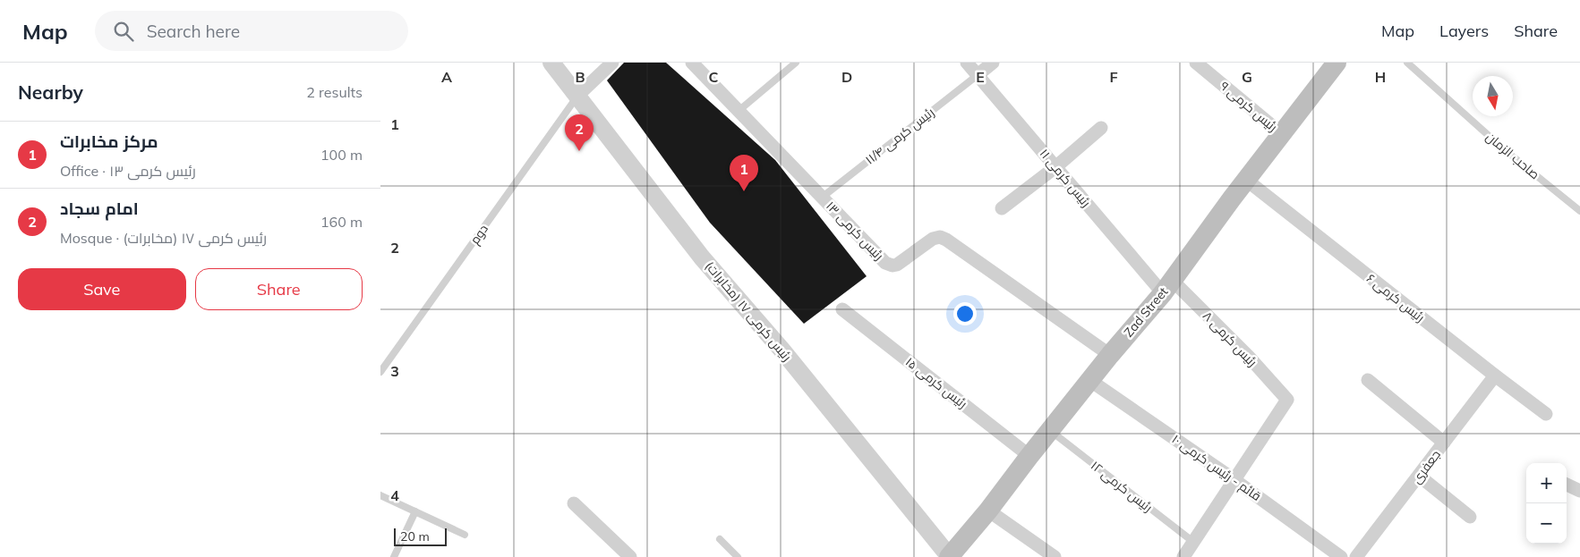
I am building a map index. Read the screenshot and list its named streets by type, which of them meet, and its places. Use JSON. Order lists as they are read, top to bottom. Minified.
{"streets":{"main road":["Zad Street"],"street":["رئیس کرمی ۹","رئیس کرمی ۱۱","رئیس کرمی ۱۳","رئیس کرمی ۶","رئیس کرمی ۱۷ (مخابرات)","رئیس کرمی ۸","رئیس کرمی ۱۵","جعفری","قائم - رئیس کرمی ۱۰"],"lane":["رئیس کرمی ۱۱/۴","صاحب الزمان","دوم","رئیس کرمی ۱۲"]},"crossings":[["رئیس کرمی ۹","Zad Street"],["رئیس کرمی ۱۱/۴","رئیس کرمی ۱۱"],["رئیس کرمی ۱۱/۴","رئیس کرمی ۱۳"],["رئیس کرمی ۱۱","Zad Street"],["رئیس کرمی ۱۱","رئیس کرمی ۸"],["رئیس کرمی ۱۳","Zad Street"],["دوم","رئیس کرمی ۱۷ (مخابرات)"],["رئیس کرمی ۶","Zad Street"],["رئیس کرمی ۶","جعفری"],["رئیس کرمی ۱۷ (مخابرات)","Zad Street"],["Zad Street","رئیس کرمی ۸"],["Zad Street","رئیس کرمی ۱۵"],["Zad Street","قائم - رئیس کرمی ۱۰"],["Zad Street","رئیس کرمی ۱۲"],["رئیس کرمی ۸","قائم - رئیس کرمی ۱۰"]],"scale_bar":"20 m","north":"bottom","page":{"header":"Map","search":"Search here","nav":["Map","Layers","Share"],"heading":["Nearby","2 results"],"pins":["2","1"],"list":[{"mark":"1","name":"مرکز مخابرات","note":"Office · رئیس کرمی ۱۳","value":"100 m"},{"mark":"2","name":"امام سجاد","note":"Mosque · رئیس کرمی ۱۷ (مخابرات)","value":"160 m"}],"buttons":["Save","Share"],"map_buttons":["+","−"],"scale":"20 m"},"grid":{"columns":["A","B","C","D","E","F","G","H"],"rows":["1","2","3","4"]}}
